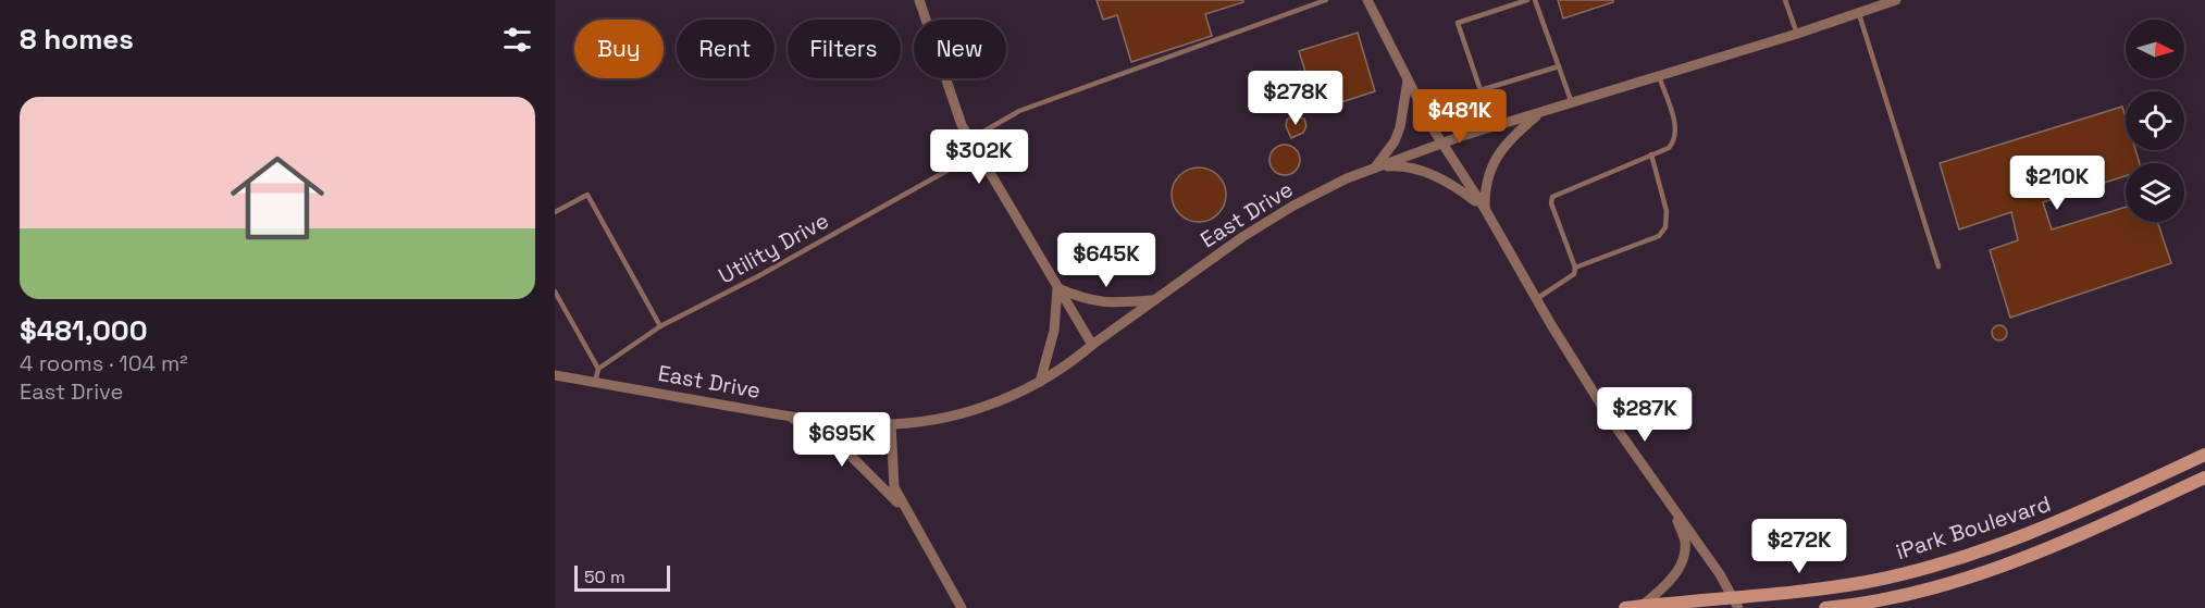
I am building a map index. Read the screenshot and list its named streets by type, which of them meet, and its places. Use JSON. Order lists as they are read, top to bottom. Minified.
{"streets":{"main road":["iPark Boulevard"],"street":["East Drive"],"lane":["Utility Drive"]},"scale_bar":"50 m","north":"right","page":{"heading":"8 homes","chip":["Buy","Rent","Filters","New"],"price":["$278K","$481K","$302K","$210K","$645K","$287K","$695K","$272K"],"list":[{"name":"$481,000","note":"4 rooms · 104 m² · East Drive"}],"scale":"50 m"}}
